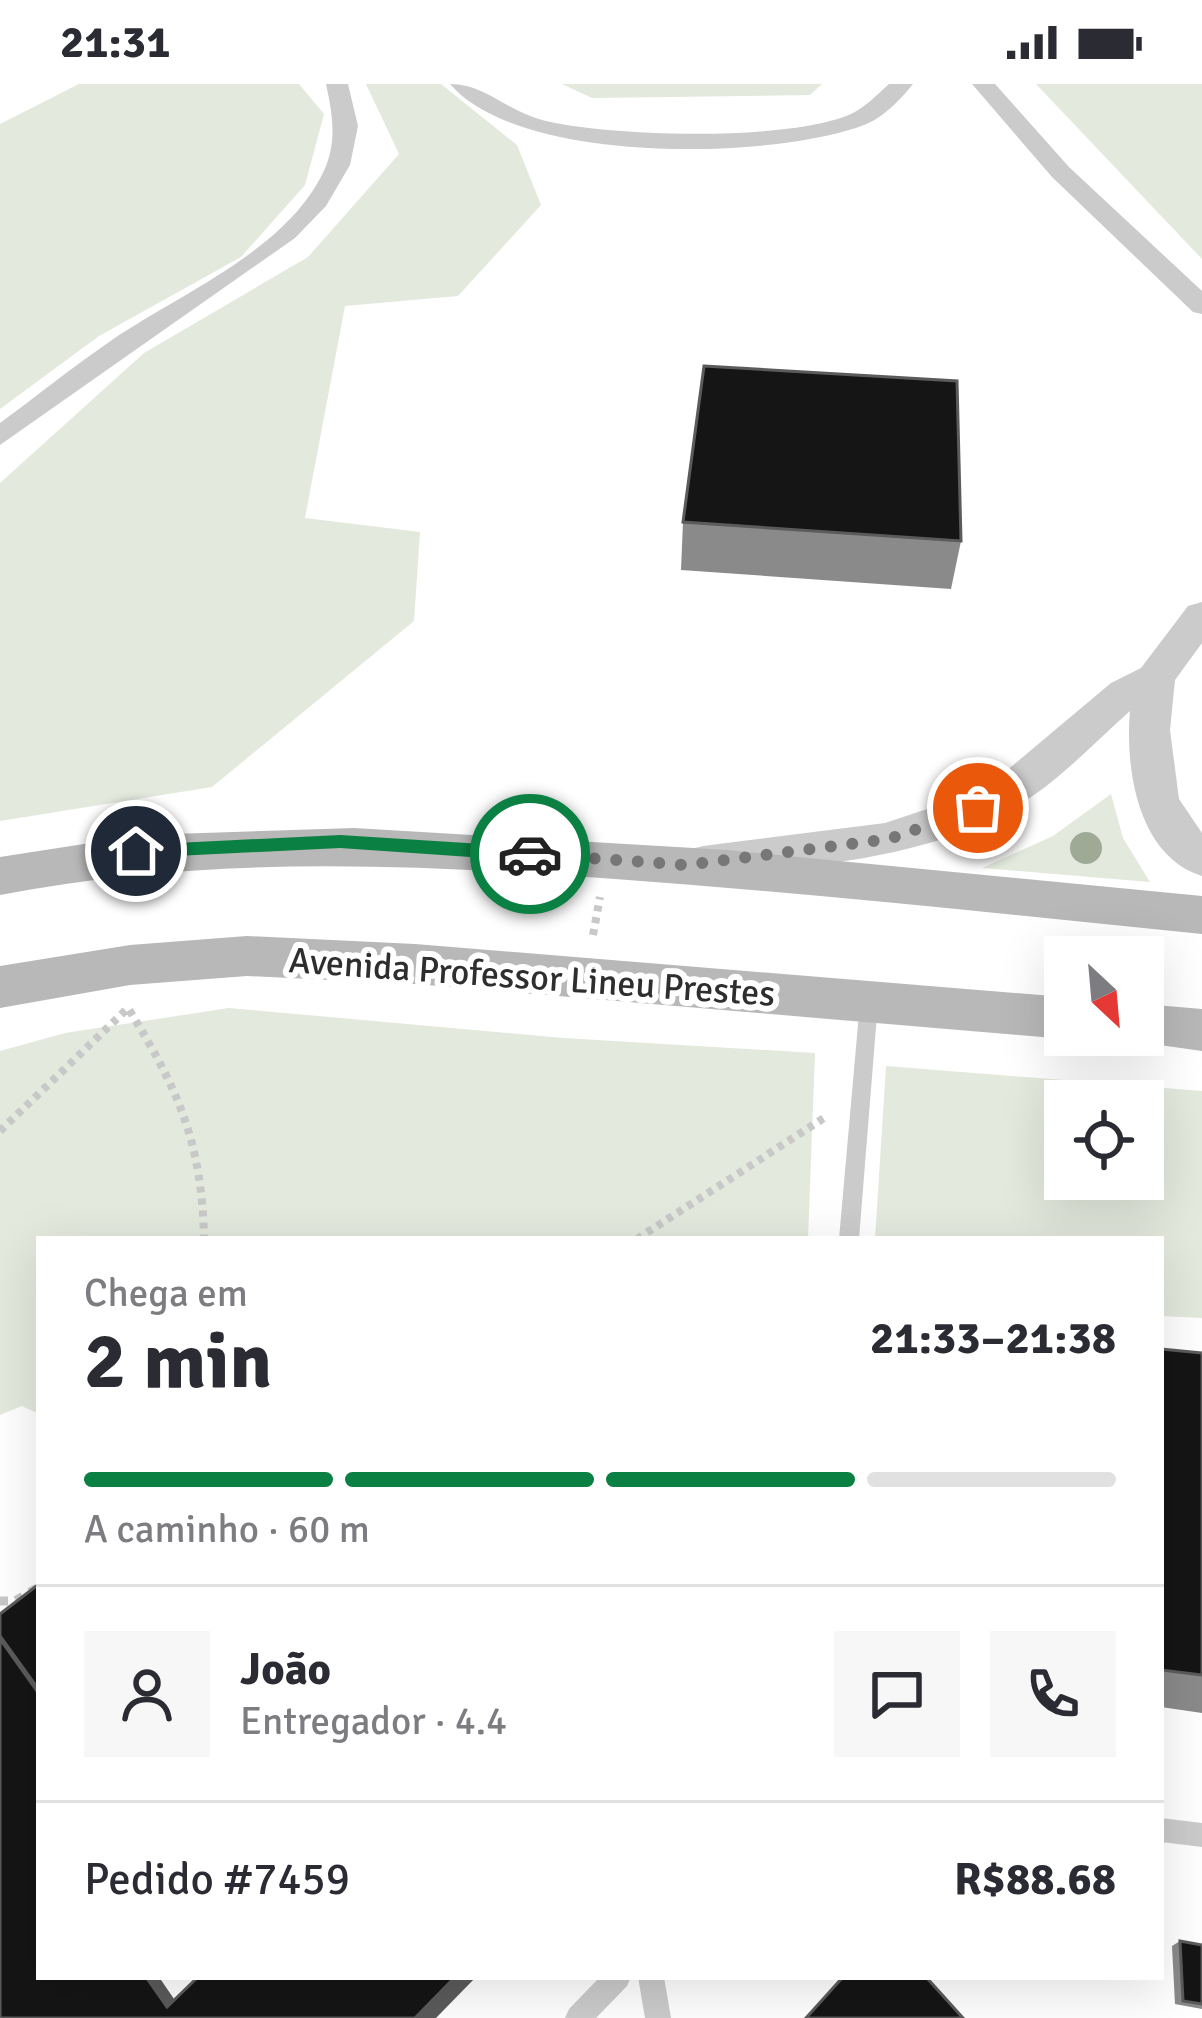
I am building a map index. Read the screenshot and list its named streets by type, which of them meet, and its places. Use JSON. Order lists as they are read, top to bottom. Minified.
{"streets":{"main road":["Avenida Professor Lineu Prestes"]},"north":"bottom right","page":{"status":"21:31","heading":["2 min","Chega em","21:33–21:38"],"panel":["João","Entregador · 4.4","Pedido #7459","R$88.68"],"bar":"A caminho · 60 m"}}
